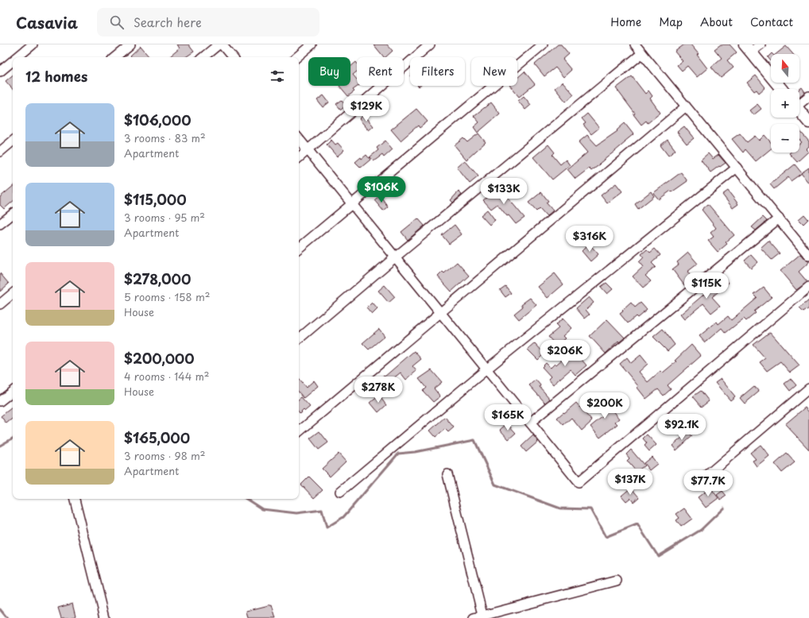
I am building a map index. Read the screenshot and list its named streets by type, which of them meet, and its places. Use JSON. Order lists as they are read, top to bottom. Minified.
{"north":"top","page":{"header":"Casavia","search":"Search here","nav":["Home","Map","About","Contact"],"map_buttons":["+","−"],"chip":["Buy","Rent","Filters","New"],"heading":"12 homes","price":["$129K","$106K","$133K","$316K","$115K","$206K","$278K","$200K","$165K","$92.1K","$137K","$77.7K"],"list":[{"name":"$106,000","note":"3 rooms · 83 m² · Apartment"},{"name":"$115,000","note":"3 rooms · 95 m² · Apartment"},{"name":"$278,000","note":"5 rooms · 158 m² · House"},{"name":"$200,000","note":"4 rooms · 144 m² · House"},{"name":"$165,000","note":"3 rooms · 98 m² · Apartment"}]}}
